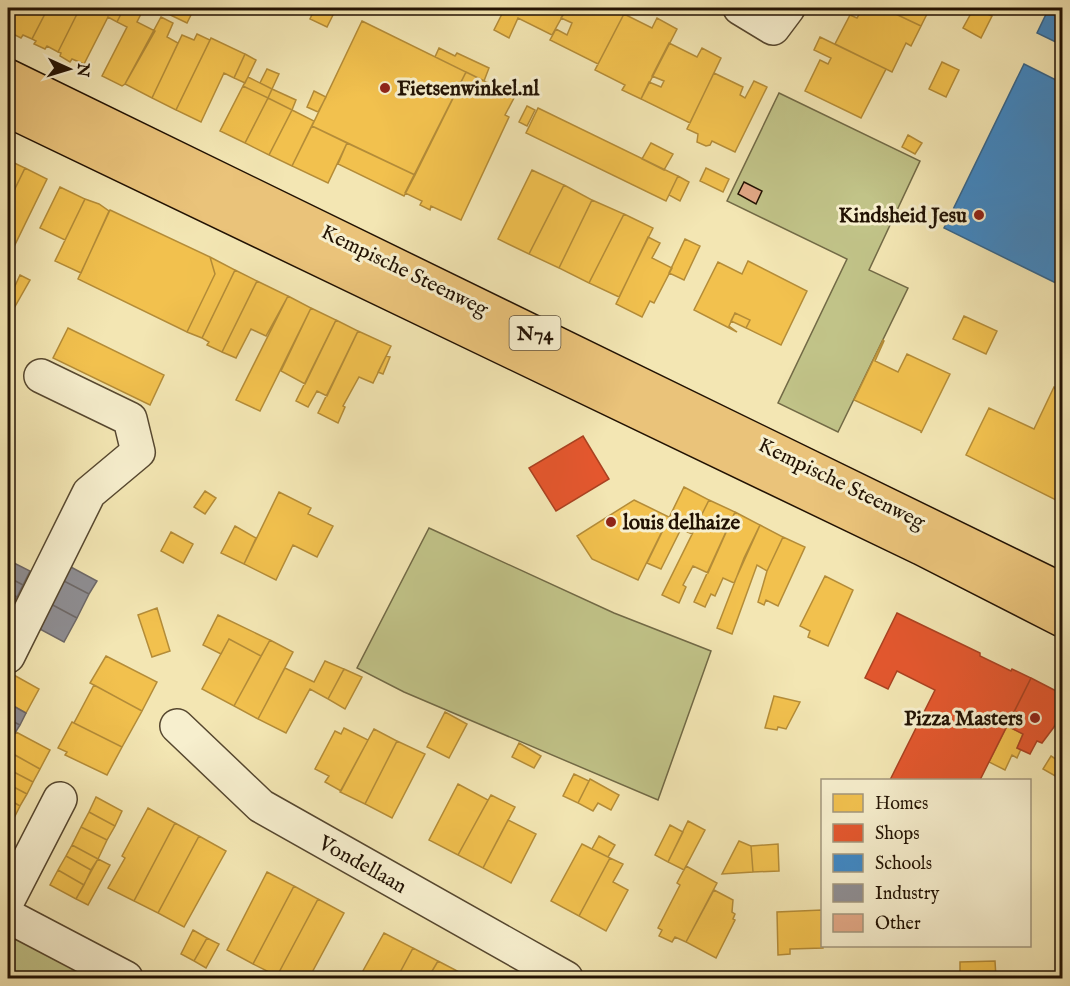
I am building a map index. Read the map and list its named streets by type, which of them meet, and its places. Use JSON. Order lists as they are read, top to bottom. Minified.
{"streets":{"main road":["Kempische Steenweg","N74"],"street":["Vondellaan"]},"places":["Fietsenwinkel.nl","Kindsheid Jesu","louis delhaize","Pizza Masters"],"legend":["Homes","Shops","Schools","Industry","Other"],"north":"right"}
